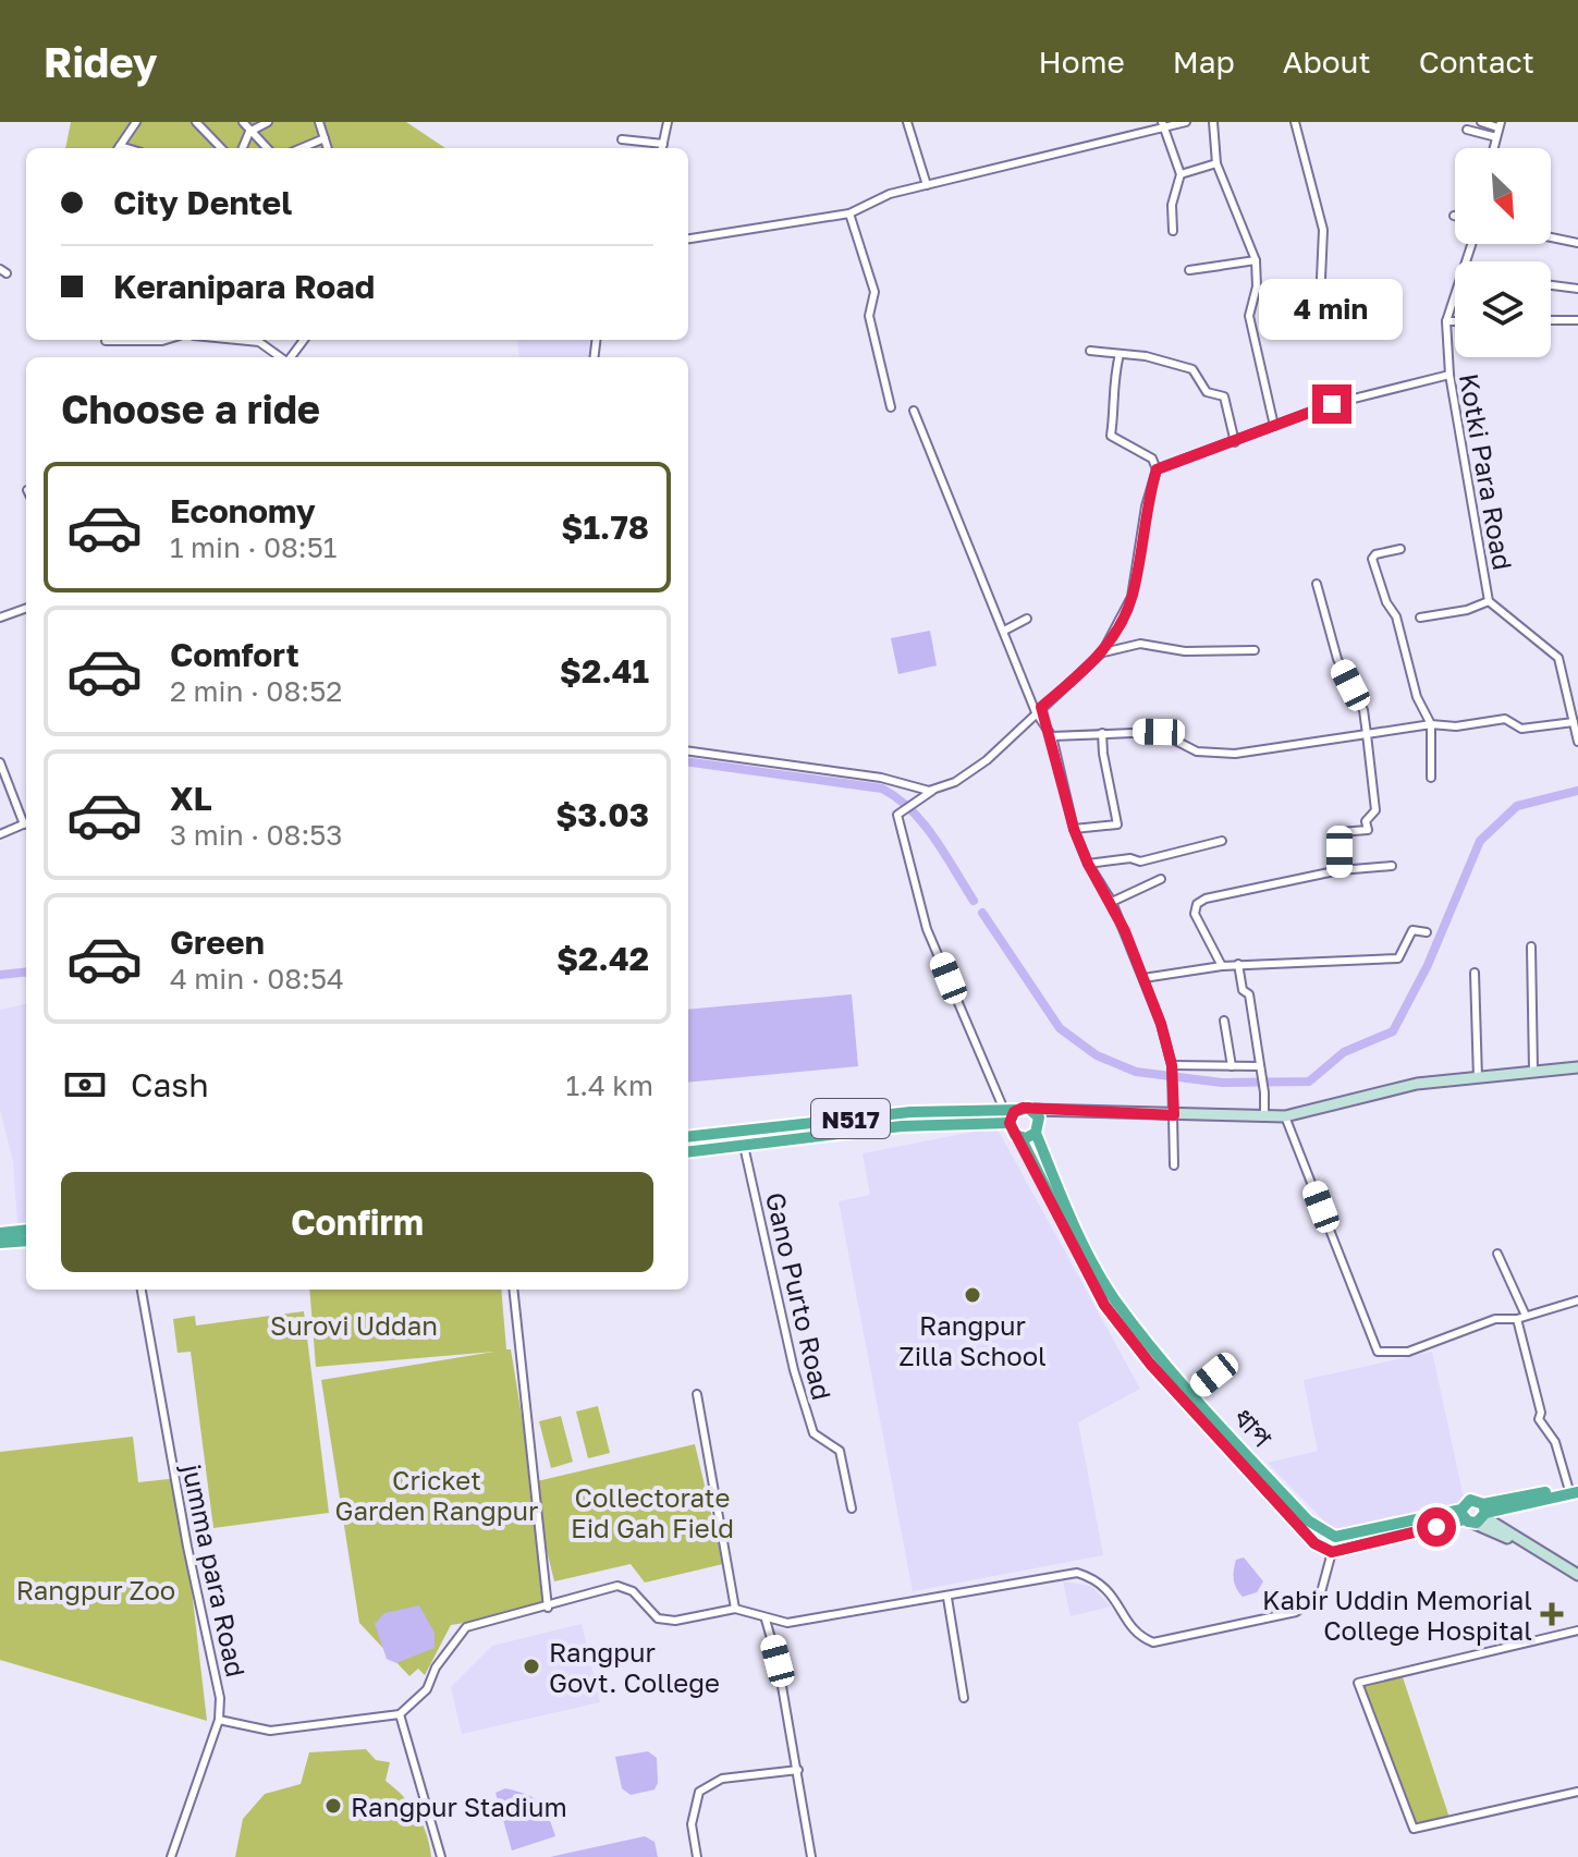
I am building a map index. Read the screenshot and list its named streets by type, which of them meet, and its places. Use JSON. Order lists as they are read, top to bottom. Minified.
{"streets":{"highway":["N517","ধাপ"],"street":["Kotki Para Road","Gano Purto Road","jumma para Road"]},"crossings":[["N517","Gano Purto Road"],["N517","ধাপ"]],"parks":["Surovi Uddan","Cricket Garden Rangpur","Collectorate Eid Gah Field","Rangpur Zoo"],"places":{"other":["Rangpur Zilla School","Rangpur Govt. College","Rangpur Stadium"],"health":["Kabir Uddin Memorial College Hospital"]},"north":"bottom right","page":{"header":"Ridey","nav":["Home","Map","About","Contact"],"banner":["City Dentel","Keranipara Road"],"bubble":"4 min","heading":"Choose a ride","list":[{"name":"Economy","note":"1 min · 08:51","value":"$1.78"},{"name":"Comfort","note":"2 min · 08:52","value":"$2.41"},{"name":"XL","note":"3 min · 08:53","value":"$3.03"},{"name":"Green","note":"4 min · 08:54","value":"$2.42"}],"pay":["Cash","1.4 km"],"buttons":"Confirm"}}
